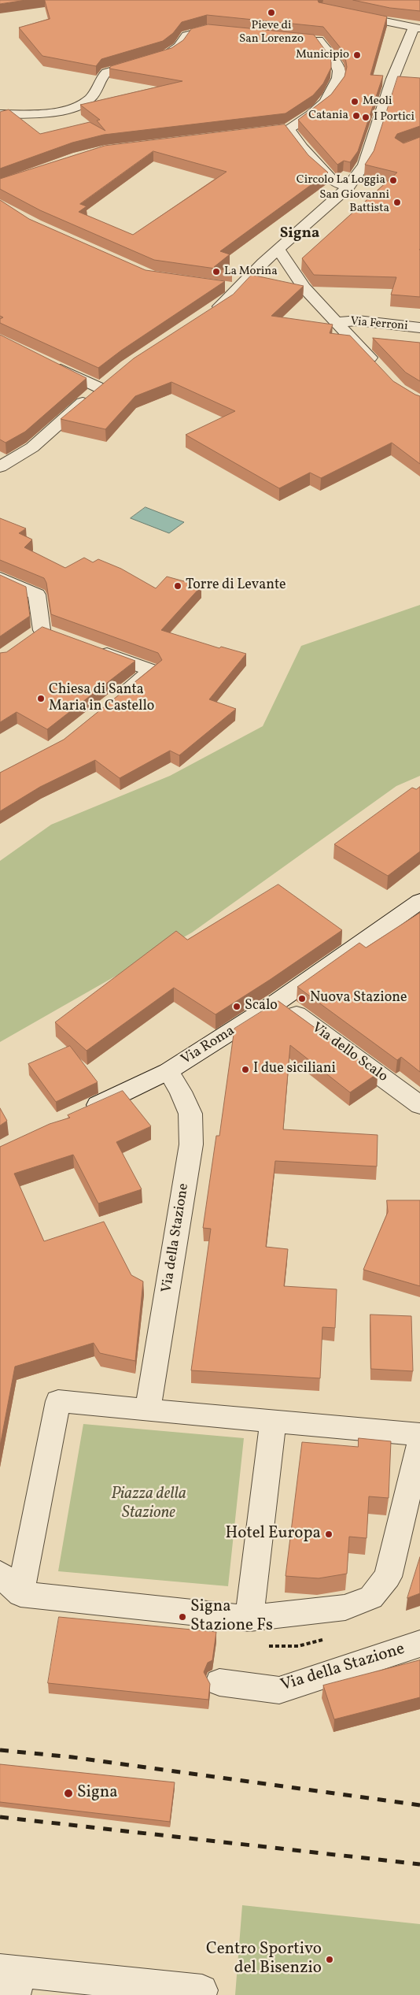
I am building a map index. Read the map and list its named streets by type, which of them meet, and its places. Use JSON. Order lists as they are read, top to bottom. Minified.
{"streets":{"street":["Via Ferroni","Via Roma","Via dello Scalo","Via della Stazione"]},"crossings":[["Via Roma","Via dello Scalo"],["Via Roma","Via della Stazione"]],"districts":["Signa"],"parks":["Piazza della Stazione"],"places":["Pieve di San Lorenzo","Municipio","Meoli","Catania","I Portici","Circolo La Loggia","San Giovanni Battista","La Morina","Torre di Levante","Chiesa di Santa Maria in Castello","Nuova Stazione","Scalo","I due siciliani","Hotel Europa","Signa Stazione Fs","Signa","Centro Sportivo del Bisenzio"]}
